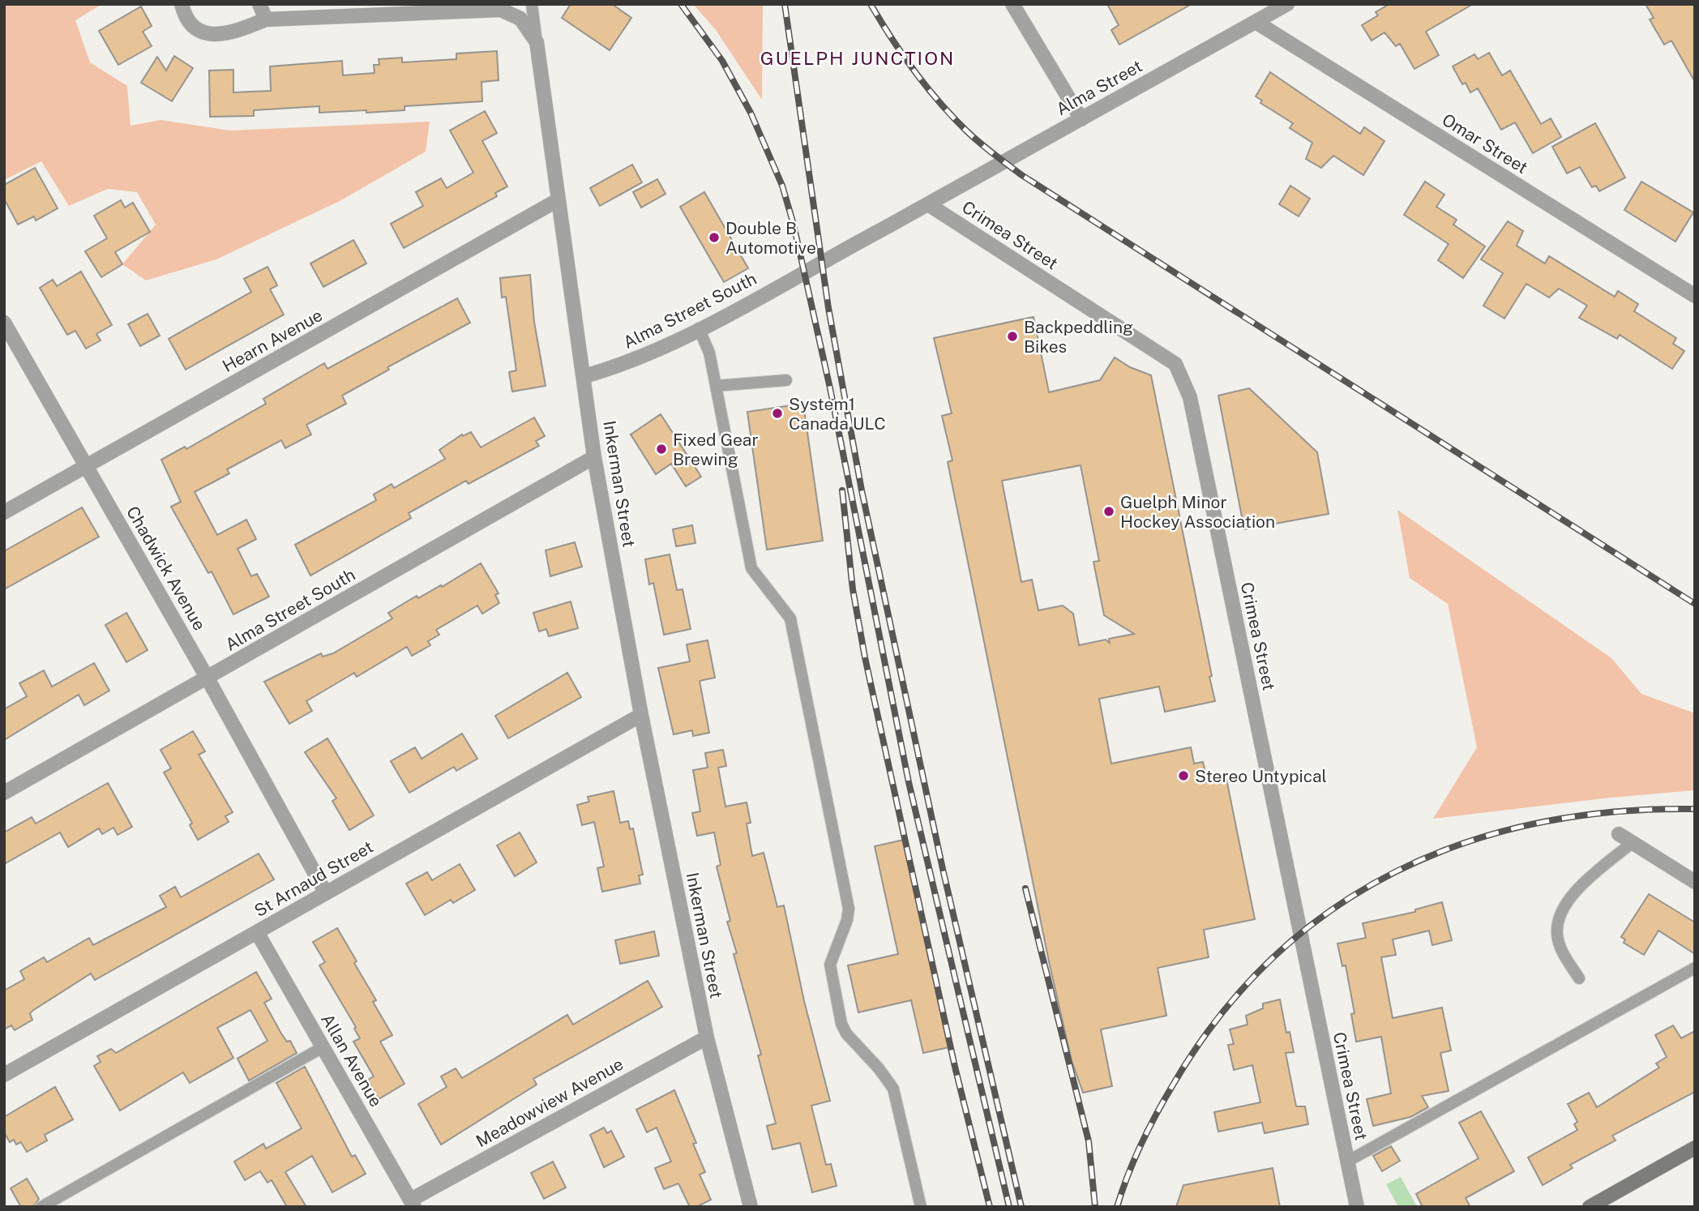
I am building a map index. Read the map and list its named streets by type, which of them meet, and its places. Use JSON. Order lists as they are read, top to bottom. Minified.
{"streets":{"street":["Alma Street","Omar Street","Crimea Street","Alma Street South","Hearn Avenue","Inkerman Street","Chadwick Avenue","St Arnaud Street","Allan Avenue","Meadowview Avenue"]},"crossings":[["Alma Street","Omar Street"],["Alma Street","Crimea Street"],["Alma Street","Alma Street South"],["Crimea Street","Alma Street South"],["Alma Street South","Inkerman Street"],["Alma Street South","Chadwick Avenue"],["Hearn Avenue","Inkerman Street"],["Hearn Avenue","Chadwick Avenue"],["Inkerman Street","St Arnaud Street"],["Inkerman Street","Meadowview Avenue"],["Chadwick Avenue","St Arnaud Street"],["St Arnaud Street","Allan Avenue"],["Allan Avenue","Meadowview Avenue"]],"districts":["GUELPH JUNCTION"],"places":["Double B Automotive","Backpeddling Bikes","System1 Canada ULC","Fixed Gear Brewing","Guelph Minor Hockey Association","Stereo Untypical"]}
